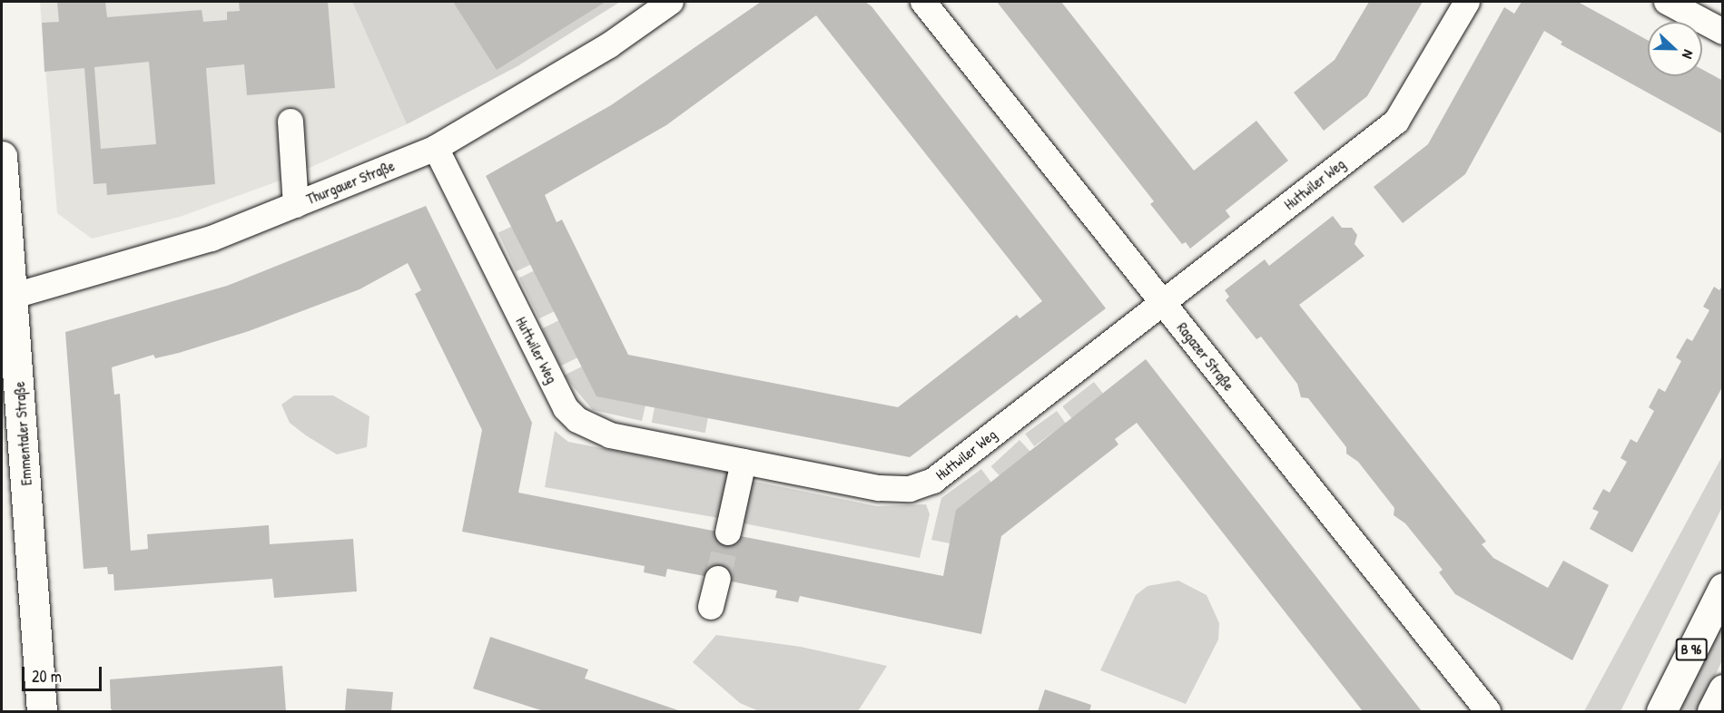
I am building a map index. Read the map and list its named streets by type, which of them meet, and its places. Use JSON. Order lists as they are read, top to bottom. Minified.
{"streets":{"main road":["Emmentaler Straße","B 96"],"street":["Thurgauer Straße","Huttwiler Weg","Ragazer Straße"]},"crossings":[["Thurgauer Straße","Huttwiler Weg"],["Thurgauer Straße","Emmentaler Straße"],["Huttwiler Weg","Ragazer Straße"]],"scale_bar":"20 m","north":"right"}
